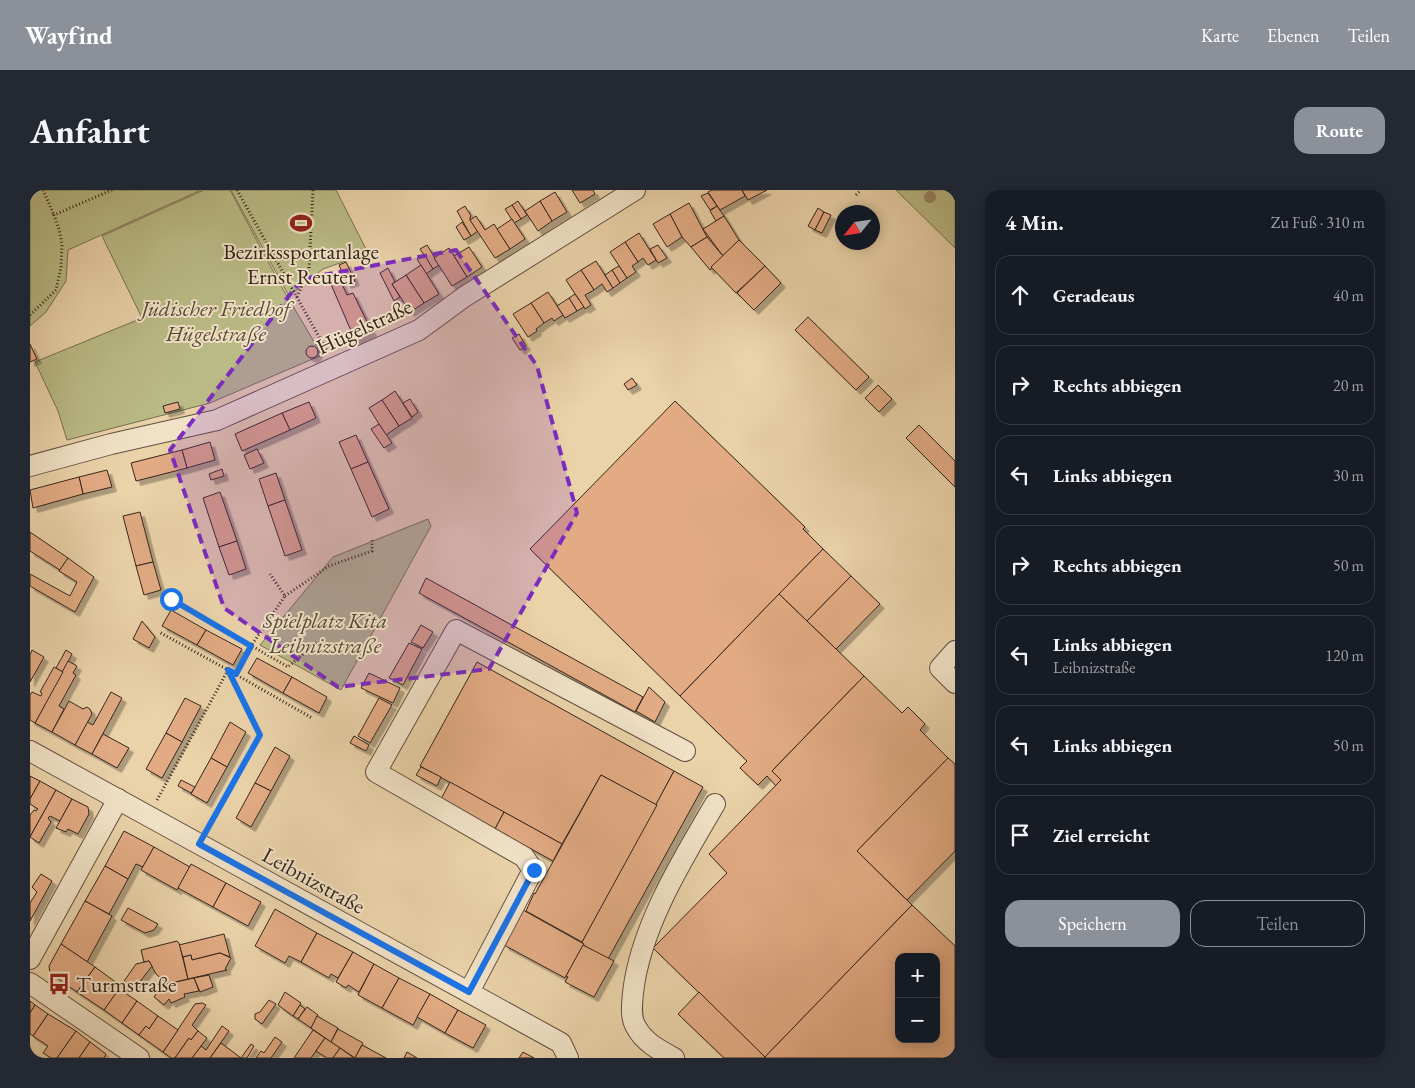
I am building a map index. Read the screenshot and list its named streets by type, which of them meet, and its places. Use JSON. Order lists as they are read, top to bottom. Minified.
{"streets":{"street":["Hügelstraße","Leibnizstraße"]},"parks":["Jüdischer Friedhof Hügelstraße","Spielplatz Kita Leibnizstraße"],"places":{"sports":["Bezirkssportanlage Ernst Reuter"],"bus stop":["Turmstraße"]},"north":"bottom left","page":{"header":"Wayfind","nav":["Karte","Ebenen","Teilen"],"buttons":["Route",["Speichern","Teilen"]],"title":"Anfahrt","heading":["4 Min.","Zu Fuß · 310 m"],"list":[["Geradeaus","40 m"],["Rechts abbiegen","20 m"],["Links abbiegen","30 m"],["Rechts abbiegen","50 m"],["Links abbiegen","Leibnizstraße","120 m"],["Links abbiegen","50 m"],"Ziel erreicht"],"map_buttons":["+","−"]}}
